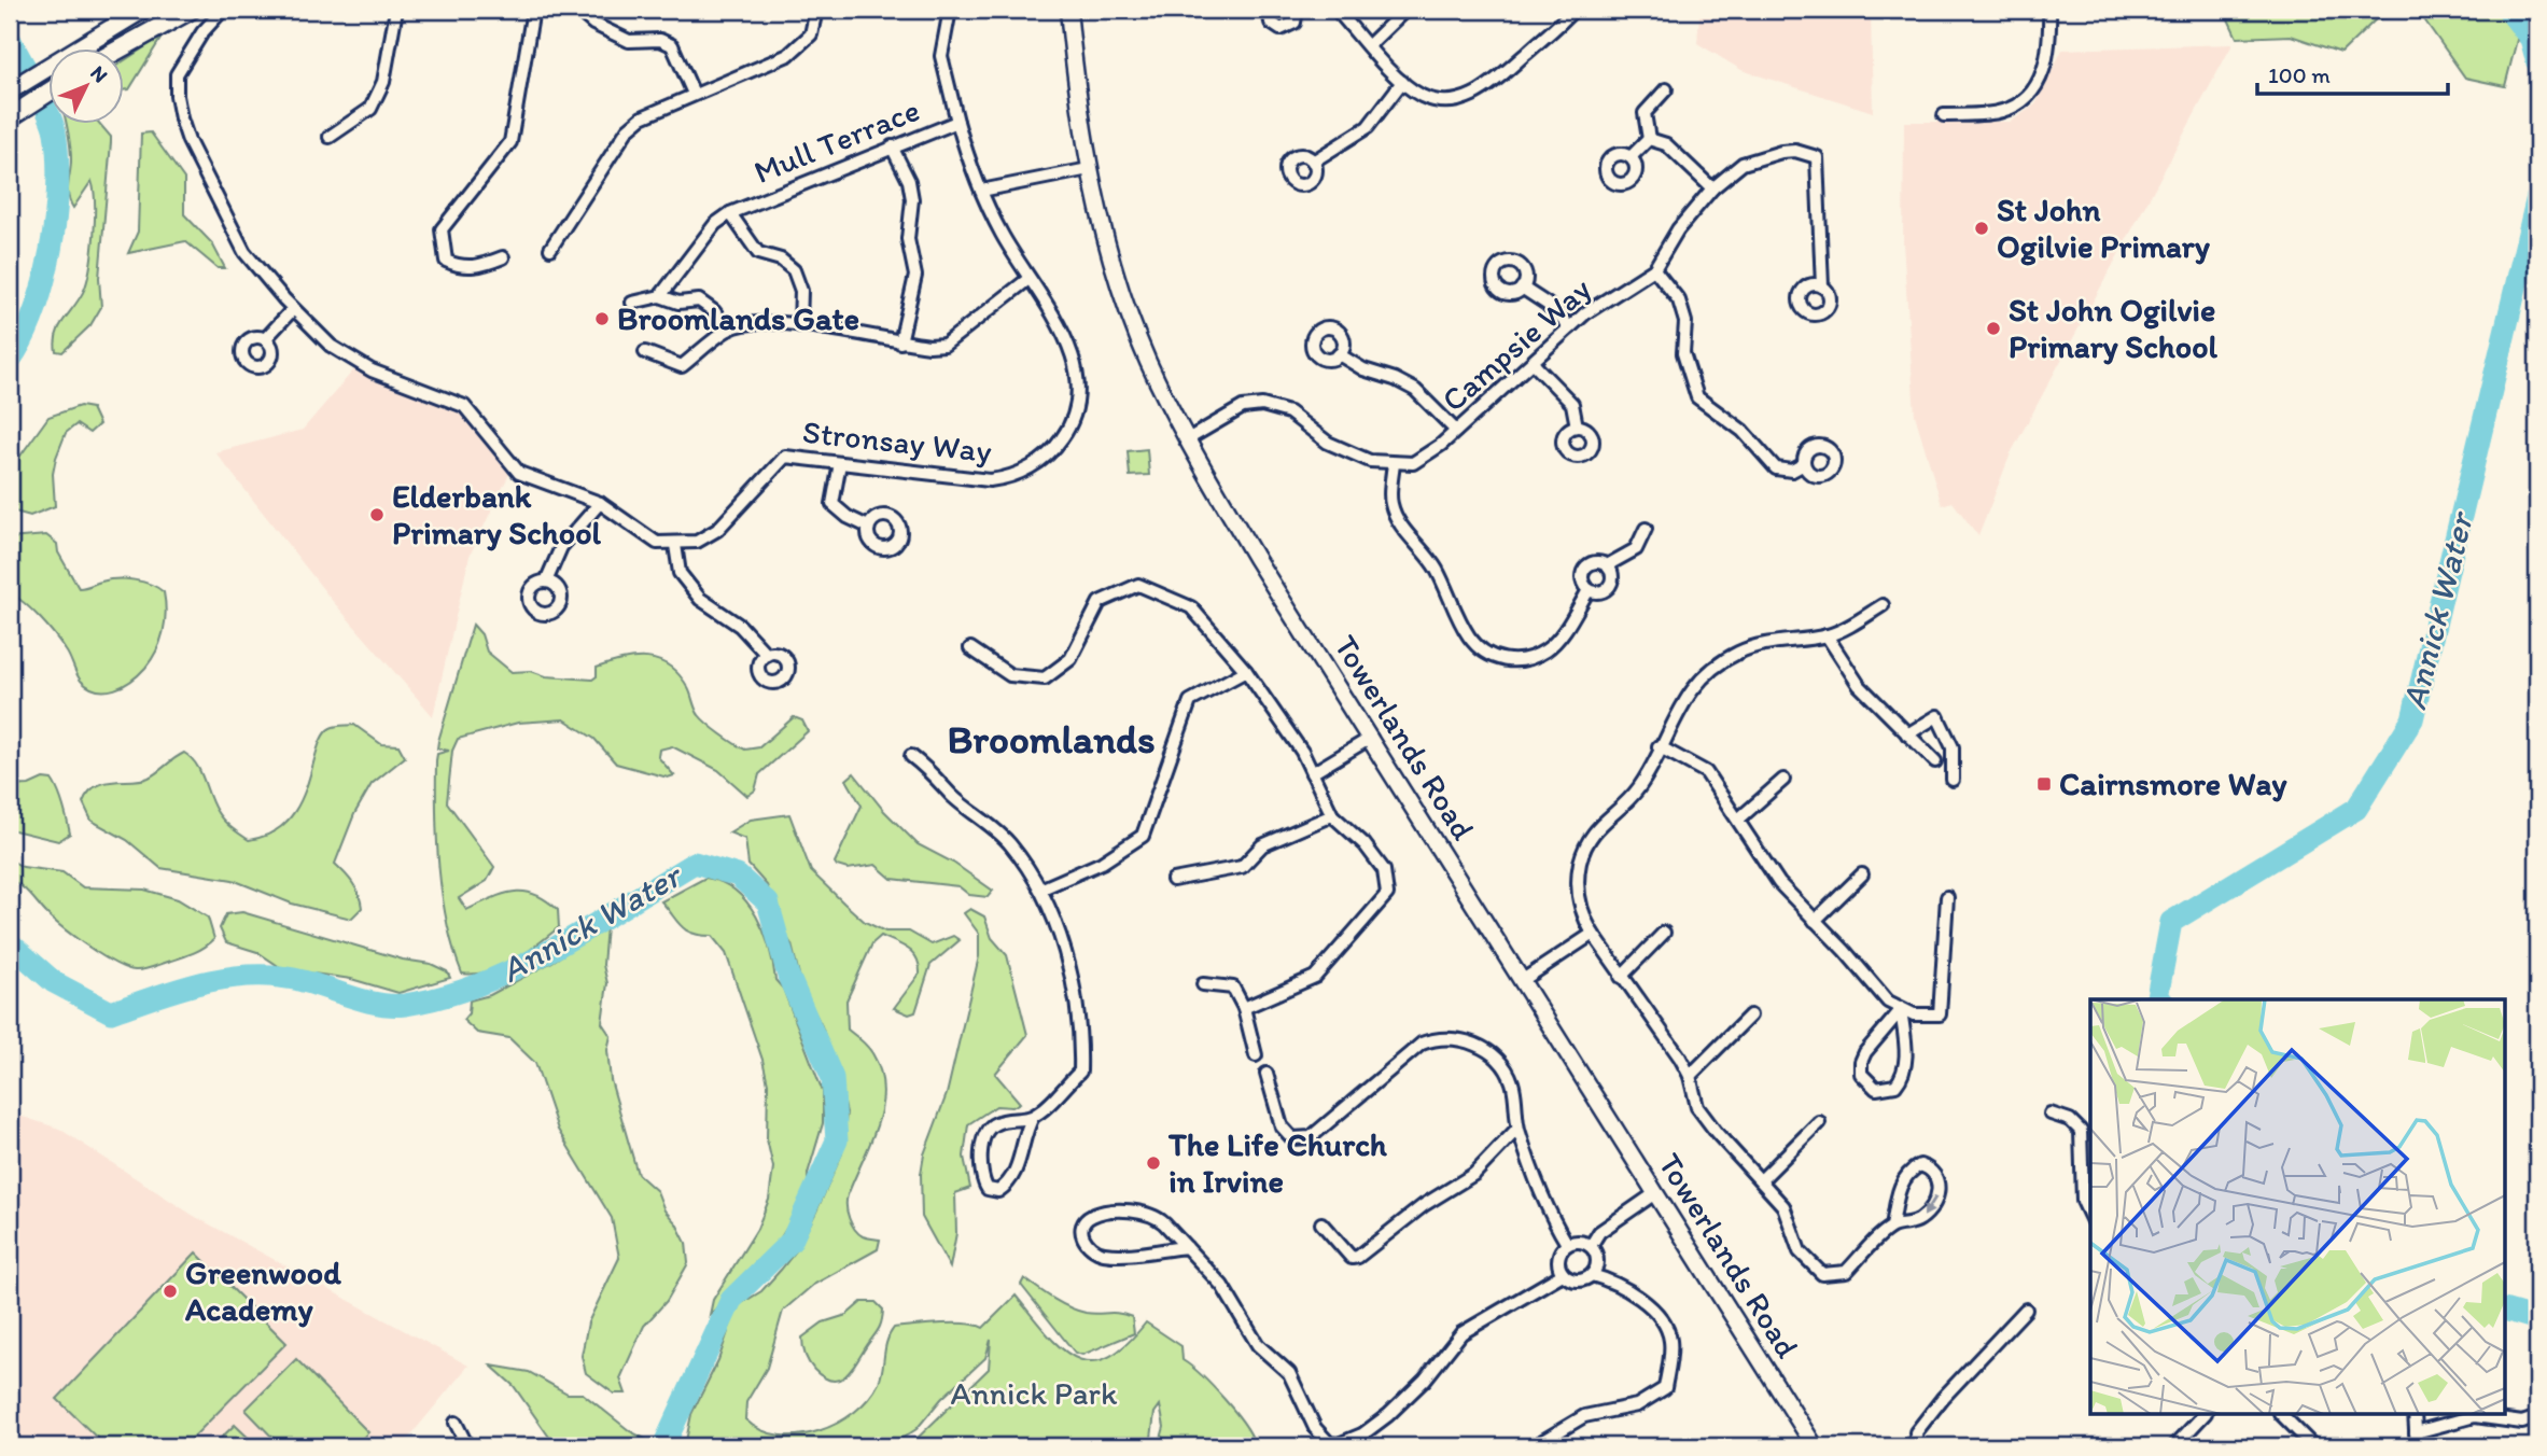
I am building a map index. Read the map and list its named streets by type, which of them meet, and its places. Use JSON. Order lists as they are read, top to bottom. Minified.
{"streets":{"street":["Mull Terrace","Campsie Way","Stronsay Way","Towerlands Road"]},"crossings":[["Mull Terrace","Stronsay Way"],["Campsie Way","Towerlands Road"]],"districts":["Broomlands"],"water":["Annick Water"],"parks":["Annick Park"],"places":{"other":["St John Ogilvie Primary","Broomlands Gate","St John Ogilvie Primary School","Elderbank Primary School","The Life Church in Irvine","Greenwood Academy"],"transit":["Cairnsmore Way"]},"scale_bar":"100 m","north":"top right"}
